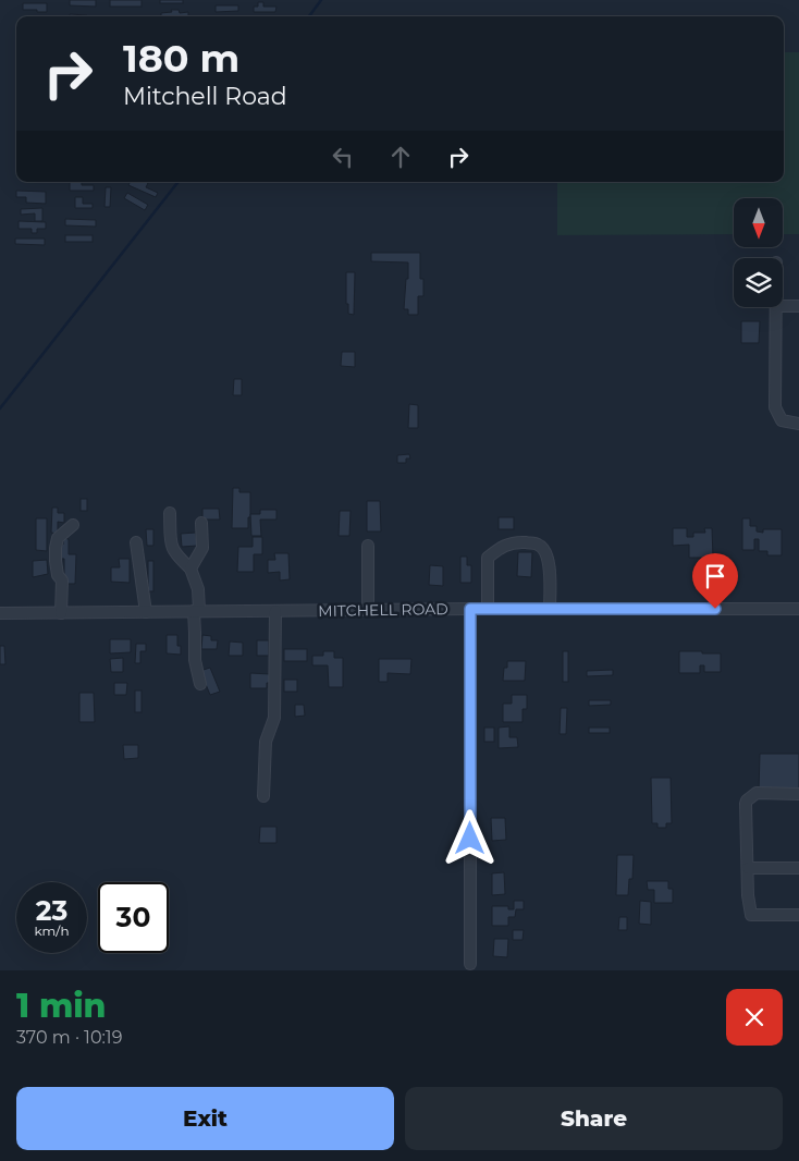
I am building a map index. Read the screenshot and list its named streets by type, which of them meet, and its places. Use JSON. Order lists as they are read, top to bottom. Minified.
{"streets":{"street":["MITCHELL ROAD"]},"north":"bottom","page":{"turn":["180 m","Mitchell Road"],"speed":"23 km/h","limit":"30","heading":["1 min","370 m · 10:19"],"buttons":["Exit","Share"]}}
